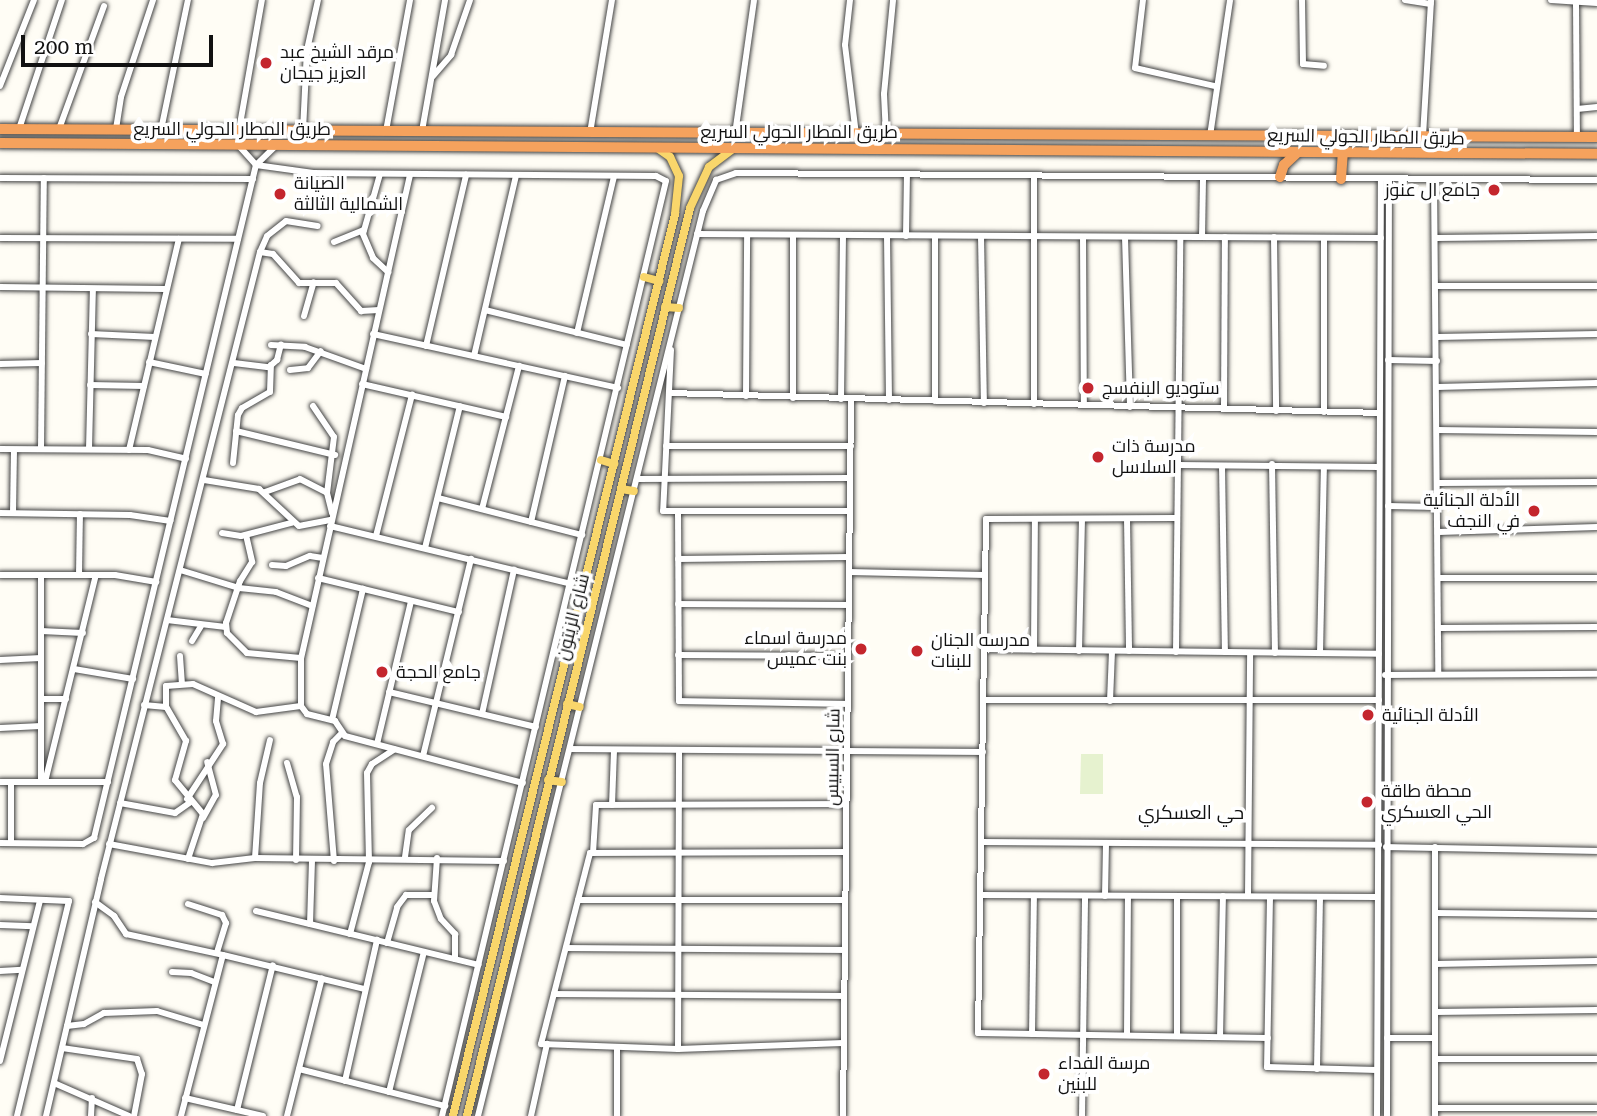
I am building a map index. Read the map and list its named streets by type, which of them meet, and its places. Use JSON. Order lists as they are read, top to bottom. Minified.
{"streets":{"highway":["طريق المطار الحولي السريع"],"main road":["شارع الزيتون"],"street":["شارع السبيس"]},"crossings":[["طريق المطار الحولي السريع","شارع الزيتون"]],"districts":["حي العسكري"],"places":["مرقد الشيخ عبد العزيز جيجان","جامع ال عنوز","الصيانة الشمالية الثالثة","ستوديو البنفسج","مدرسة ذات السلاسل","الأدلة الجنائية في النجف","مدرسة اسماء بنت عميس","مدرسه الجنان للبنات","جامع الحجة","الأدلة الجنائية","محطة طاقة الحي العسكري","مرسة الفداء للبنين"],"scale_bar":"200 m"}
